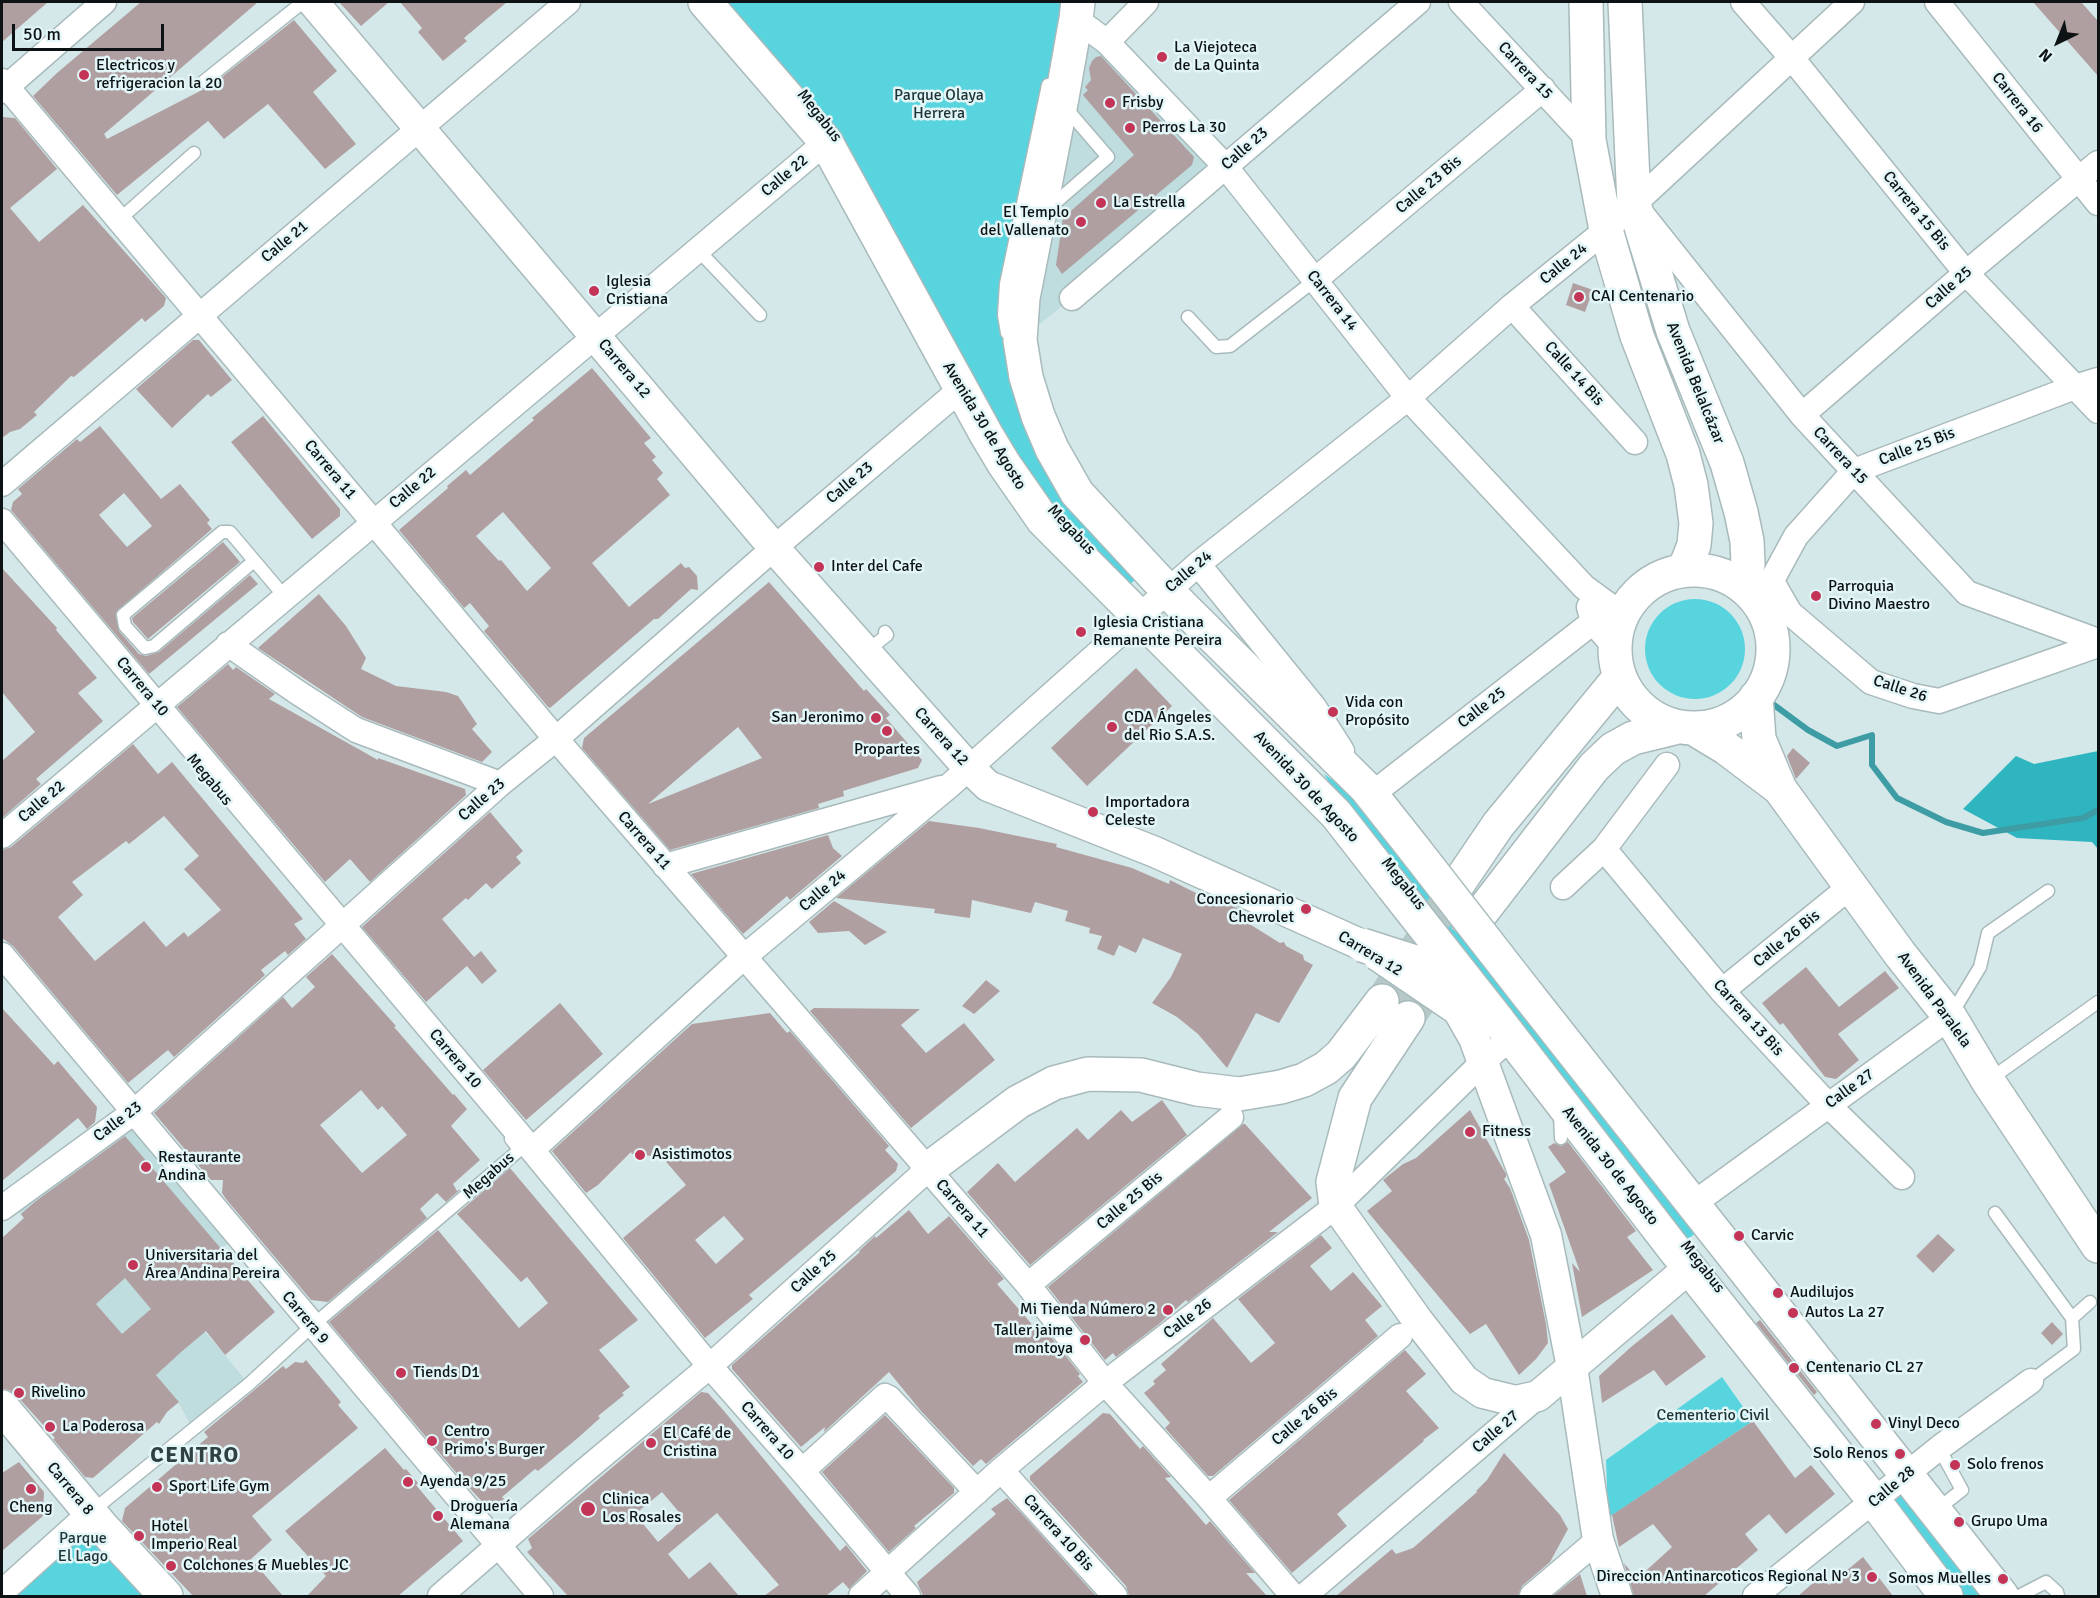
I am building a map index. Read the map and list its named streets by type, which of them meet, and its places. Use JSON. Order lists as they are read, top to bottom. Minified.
{"streets":{"main road":["Calle 25","Avenida Belalcázar","Avenida 30 de Agosto","Avenida Paralela","Carrera 8"],"street":["Carrera 15","Carrera 16","Calle 23","Calle 22","Calle 23 Bis","Carrera 15 Bis","Calle 21","Calle 24","Carrera 14","Carrera 12","Calle 14 Bis","Calle 25 Bis","Carrera 11","Carrera 10","Calle 26","Calle 26 Bis","Carrera 13 Bis","Calle 27","Carrera 9","Calle 28","Carrera 10 Bis"],"lane":["Megabus"]},"crossings":[["Carrera 15","Calle 23 Bis"],["Carrera 15","Calle 24"],["Carrera 15","Calle 25"],["Carrera 15","Avenida Belalcázar"],["Carrera 15","Calle 25 Bis"],["Carrera 15","Calle 26"],["Carrera 16","Calle 25"],["Megabus","Calle 23"],["Megabus","Calle 24"],["Megabus","Avenida 30 de Agosto"],["Megabus","Carrera 10"],["Megabus","Carrera 9"],["Megabus","Calle 28"],["Megabus","Carrera 8"],["Calle 23","Carrera 14"],["Calle 23","Carrera 12"],["Calle 23","Avenida 30 de Agosto"],["Calle 23","Carrera 11"],["Calle 23","Carrera 10"],["Calle 23","Carrera 9"],["Calle 22","Carrera 12"],["Calle 22","Avenida 30 de Agosto"],["Calle 22","Carrera 11"],["Calle 22","Carrera 10"],["Calle 23 Bis","Carrera 14"],["Carrera 15 Bis","Calle 24"],["Carrera 15 Bis","Calle 25"],["Carrera 15 Bis","Calle 25 Bis"],["Calle 21","Carrera 12"],["Calle 21","Carrera 11"],["Calle 24","Carrera 14"],["Calle 24","Carrera 12"],["Calle 24","Calle 14 Bis"],["Calle 24","Avenida Belalcázar"],["Calle 24","Avenida 30 de Agosto"],["Calle 24","Carrera 11"],["Calle 24","Carrera 10"],["Calle 25","Carrera 14"],["Calle 25","Avenida Belalcázar"],["Calle 25","Avenida 30 de Agosto"],["Calle 25","Calle 25 Bis"],["Calle 25","Carrera 11"],["Calle 25","Carrera 10"],["Calle 25","Calle 26"],["Calle 25","Avenida Paralela"],["Calle 25","Carrera 9"],["Carrera 14","Avenida Belalcázar"],["Carrera 14","Avenida 30 de Agosto"],["Carrera 14","Calle 25 Bis"],["Carrera 14","Calle 26"],["Carrera 14","Avenida Paralela"],["Carrera 12","Avenida 30 de Agosto"],["Carrera 12","Calle 26"],["Carrera 12","Calle 27"],["Avenida Belalcázar","Calle 25 Bis"],["Avenida Belalcázar","Calle 26"],["Avenida Belalcázar","Avenida Paralela"],["Avenida 30 de Agosto","Calle 26"],["Avenida 30 de Agosto","Calle 27"],["Avenida 30 de Agosto","Calle 28"],["Calle 25 Bis","Carrera 11"],["Calle 25 Bis","Calle 26"],["Calle 25 Bis","Avenida Paralela"],["Carrera 11","Calle 26"],["Carrera 11","Calle 26 Bis"],["Carrera 10","Calle 26"],["Calle 26","Avenida Paralela"],["Calle 26","Carrera 10 Bis"],["Calle 26 Bis","Avenida Paralela"],["Calle 26 Bis","Carrera 13 Bis"],["Avenida Paralela","Calle 27"],["Carrera 13 Bis","Calle 27"]],"districts":["CENTRO"],"parks":["Parque Olaya Herrera","Cementerio Civil","Parque El Lago"],"places":["La Viejoteca de La Quinta","Electricos y refrigeracion la 20","Frisby","Perros La 30","La Estrella","El Templo del Vallenato","Iglesia Cristiana","CAI Centenario","Inter del Cafe","Parroquia Divino Maestro","Iglesia Cristiana Remanente Pereira","Vida con Propósito","San Jeronimo","CDA Ángeles del Rio S.A.S.","Propartes","Importadora Celeste","Concesionario Chevrolet","Fitness","Asistimotos","Restaurante Andina","Carvic","Universitaria del Área Andina Pereira","Audilujos","Mi Tienda Número 2","Autos La 27","Taller jaime montoya","Centenario CL 27","Tiends D1","Rivelino","Vinyl Deco","La Poderosa","Centro Primo's Burger","El Café de Cristina","Solo Renos","Solo frenos","Ayenda 9/25","Sport Life Gym","Cheng","Clinica Los Rosales","Droguería Alemana","Grupo Uma","Hotel Imperio Real","Colchones & Muebles JC","Direccion Antinarcoticos Regional N° 3","Somos Muelles"],"scale_bar":"50 m","north":"bottom left"}
